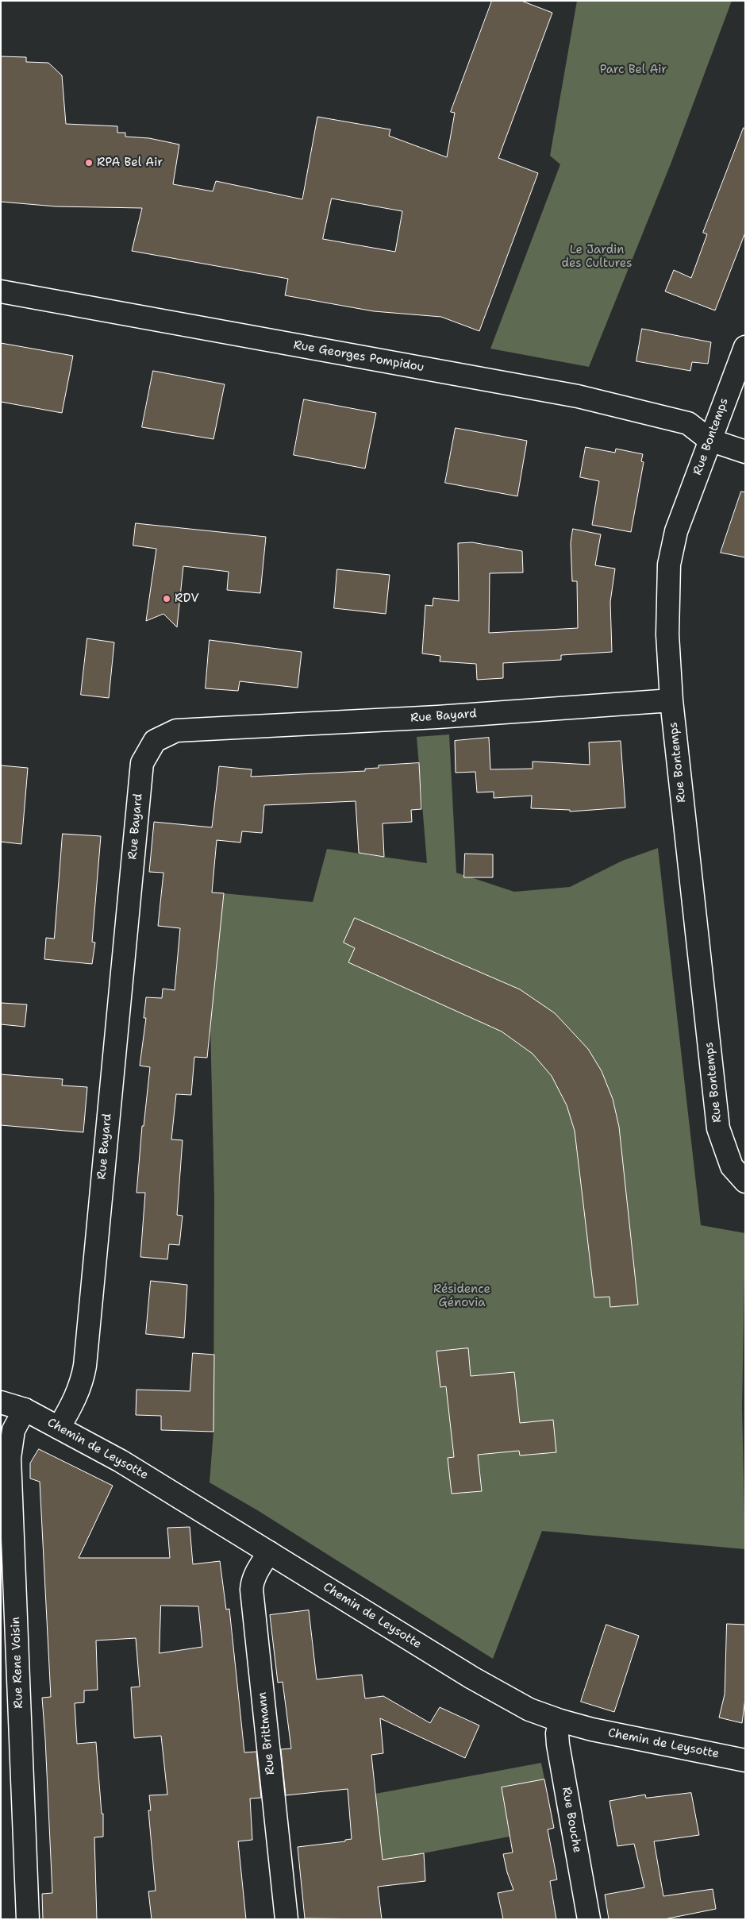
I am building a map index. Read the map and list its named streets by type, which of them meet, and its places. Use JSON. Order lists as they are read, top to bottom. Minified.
{"streets":{"street":["Rue Georges Pompidou","Rue Bontemps","Rue Bayard","Chemin de Leysotte","Rue Rene Voisin","Rue Brittmann","Rue Bouche"]},"crossings":[["Rue Georges Pompidou","Rue Bontemps"],["Rue Bontemps","Rue Bayard"],["Rue Bayard","Chemin de Leysotte"],["Chemin de Leysotte","Rue Rene Voisin"],["Chemin de Leysotte","Rue Brittmann"],["Chemin de Leysotte","Rue Bouche"]],"parks":["Parc Bel Air","Le Jardin des Cultures","Résidence Génovia"],"places":["RPA Bel Air","RDV"]}
